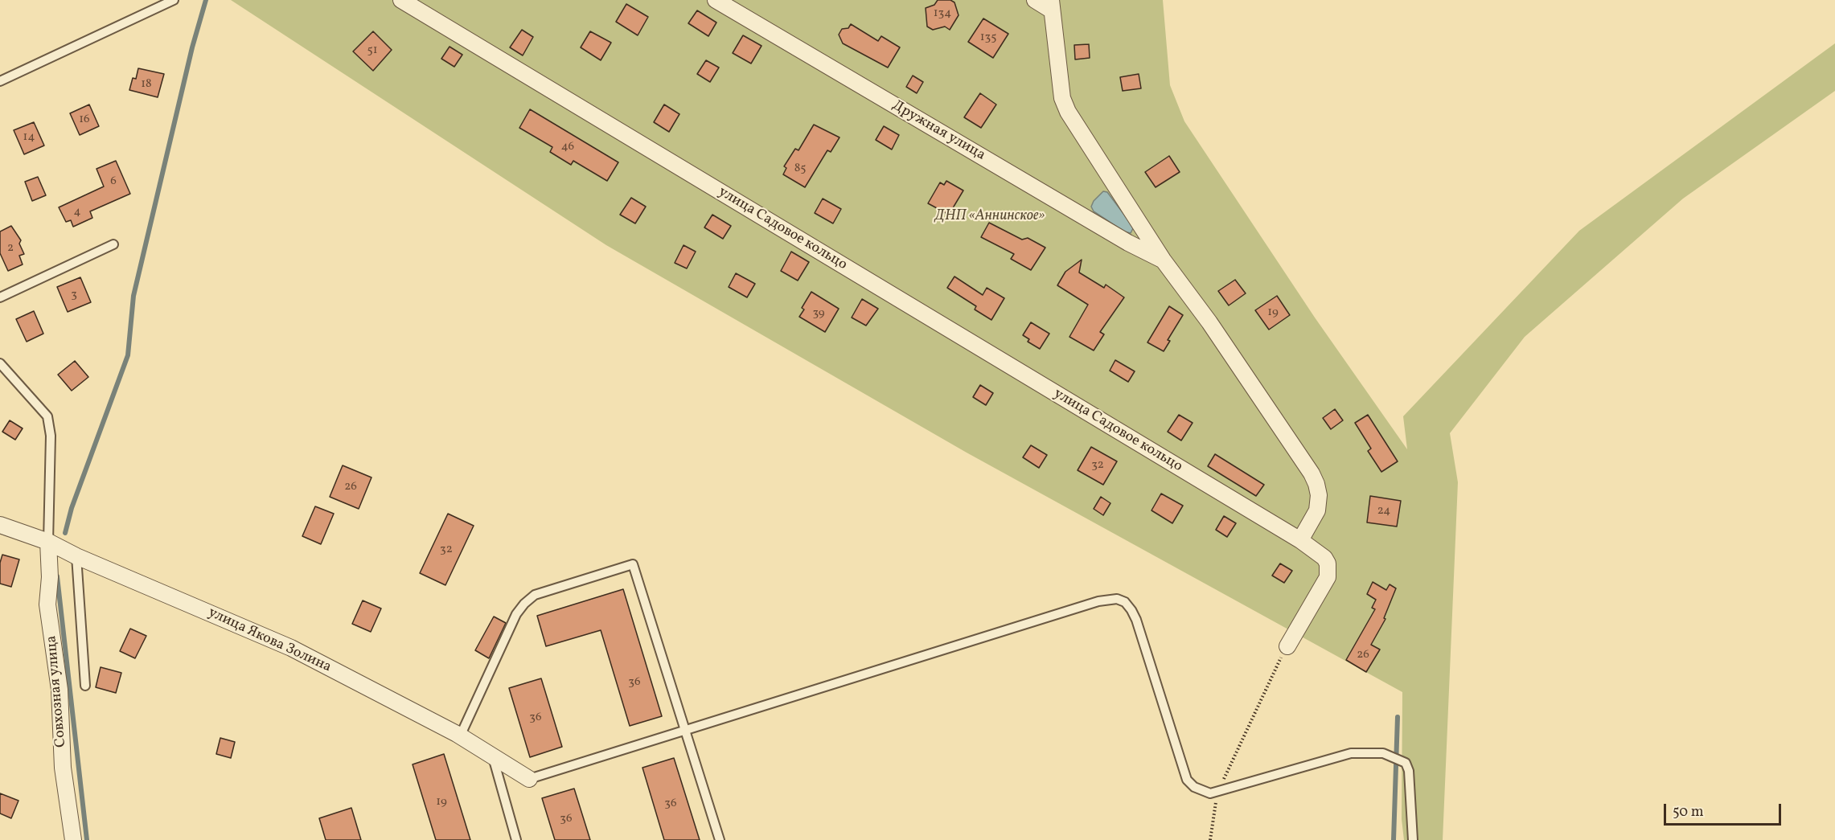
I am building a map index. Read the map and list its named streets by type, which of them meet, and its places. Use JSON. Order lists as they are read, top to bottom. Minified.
{"streets":{"street":["Дружная улица","улица Садовое кольцо","улица Якова Золина","Совхозная улица"]},"crossings":[["улица Якова Золина","Совхозная улица"]],"parks":["ДНП «Аннинское»"],"house_numbers":["134","135","51","18","16","14","46","85","6","4","2","3","19","39","32","26","24","32","26","36","36","19","36","36"],"scale_bar":"50 m"}
